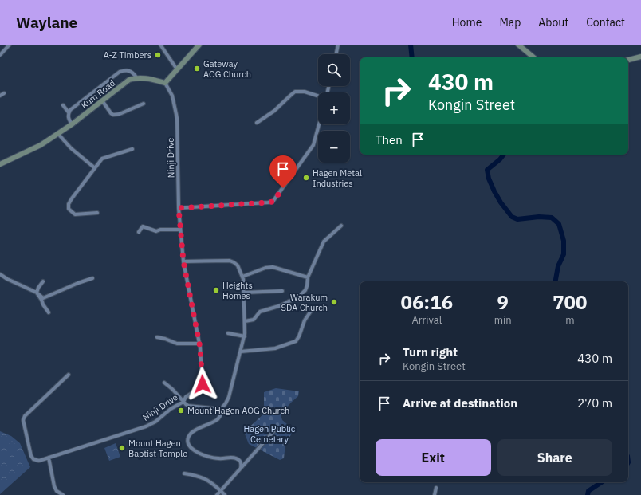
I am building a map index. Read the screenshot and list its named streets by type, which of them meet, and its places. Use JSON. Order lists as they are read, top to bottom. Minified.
{"streets":{"street":["Kum Road","Ninji Drive"]},"parks":["Hagen Public Cemetary"],"places":["A-Z Timbers","Gateway AOG Church","Hagen Metal Industries","Heights Homes","Warakum SDA Church","Mount Hagen AOG Church","Mount Hagen Baptist Temple"],"page":{"header":"Waylane","nav":["Home","Map","About","Contact"],"map_buttons":["+","−"],"turn":["430 m","Kongin Street"],"then":"Then","eta":["06:16","Arrival","9","min","700","m"],"list":[{"name":"Turn right","note":"Kongin Street","value":"430 m"},{"name":"Arrive at destination","value":"270 m"}],"buttons":["Exit","Share"]}}
